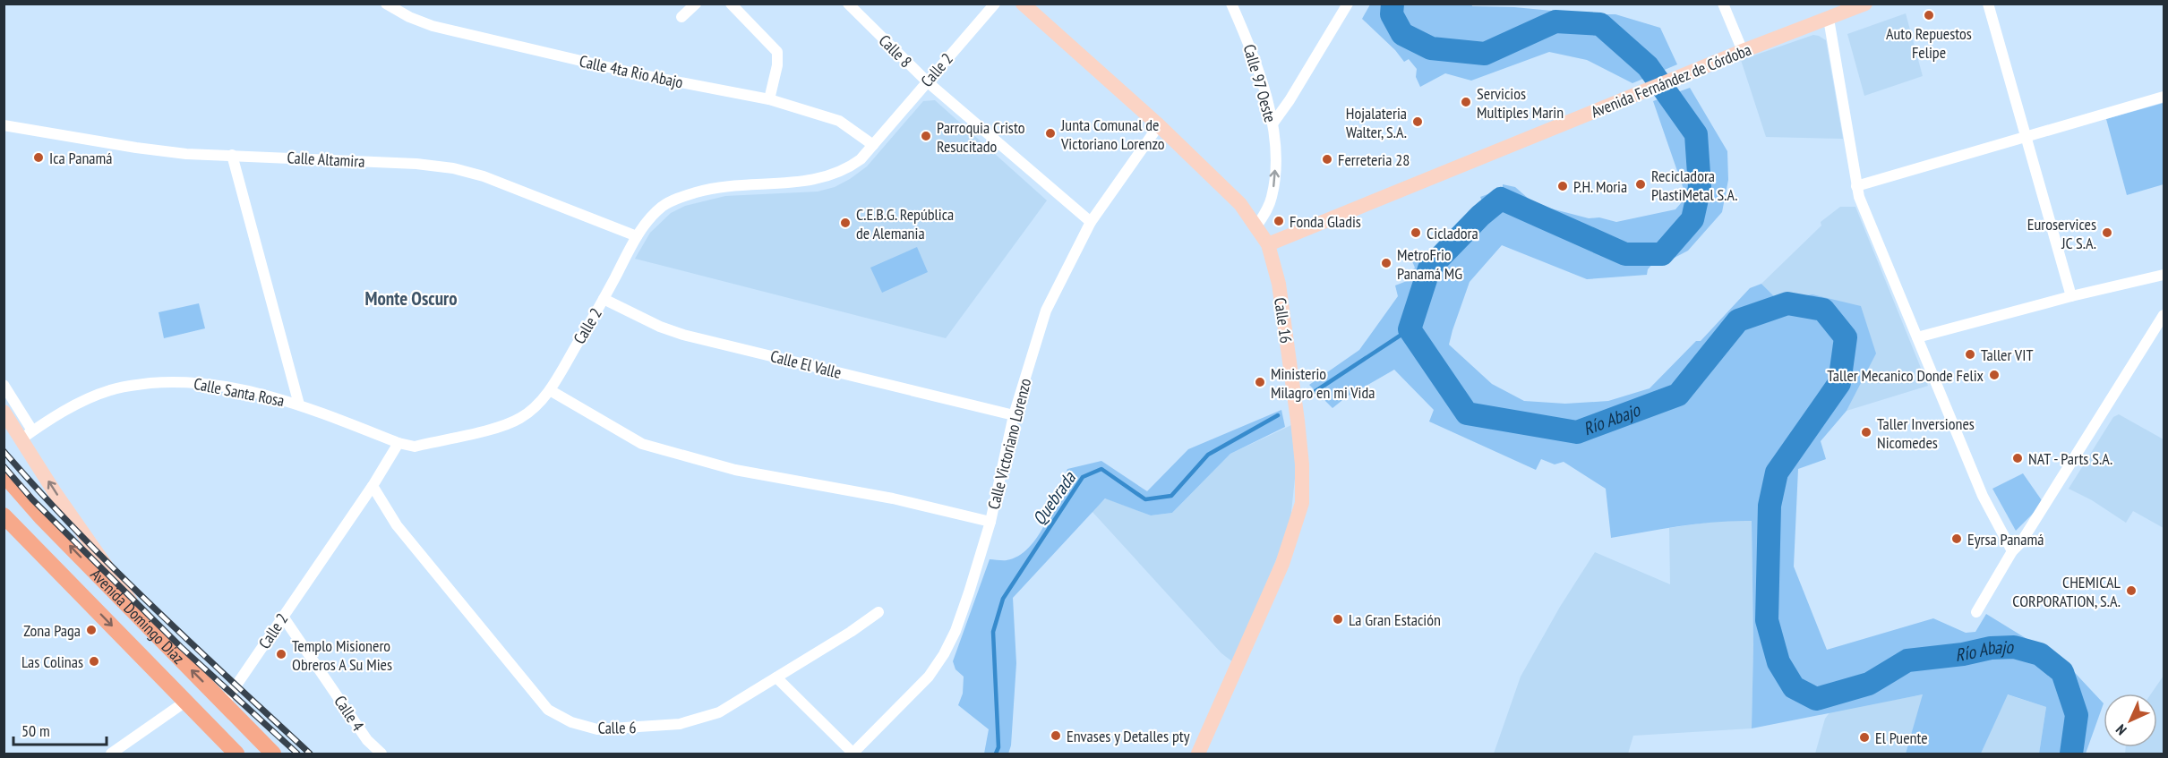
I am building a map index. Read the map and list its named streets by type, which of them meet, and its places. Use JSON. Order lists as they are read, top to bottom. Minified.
{"streets":{"main road":["Avenida Fernández de Córdoba","Calle 16","Avenida Domingo Díaz"],"street":["Calle 8","Calle 2","Calle 4ta Rio Abajo","Calle 97 Oeste","Calle Altamira","Calle El Valle","Calle Santa Rosa","Calle Victoriano Lorenzo","Calle 4","Calle 6"]},"crossings":[["Calle 8","Calle 2"],["Calle 8","Calle Victoriano Lorenzo"],["Calle 2","Calle 4ta Rio Abajo"],["Calle 2","Calle Altamira"],["Calle 2","Calle El Valle"],["Calle 2","Calle Santa Rosa"],["Calle 2","Avenida Domingo Díaz"],["Calle 2","Calle 4"],["Calle 2","Calle 6"],["Avenida Fernández de Córdoba","Calle 16"],["Calle 97 Oeste","Calle 16"],["Calle 16","Calle Victoriano Lorenzo"],["Calle El Valle","Calle Victoriano Lorenzo"]],"one_way":["Calle 97 Oeste"],"districts":["Monte Oscuro"],"water":["Río Abajo","Quebrada"],"places":["Auto Repuestos Felipe","Servicios Multiples Marin","Hojalateria Walter, S.A.","Junta Comunal de Victoriano Lorenzo","Parroquia Cristo Resucitado","Ica Panamá","Ferreteria 28","Recicladora PlastiMetal S.A.","P.H. Moria","Fonda Gladis","C.E.B.G. República de Alemania","Cicladora","Euroservices JC S.A.","MetroFrio Panamá MG","Taller VIT","Taller Mecanico Donde Felix","Ministerio Milagro en mi Vida","Taller Inversiones Nicomedes","NAT - Parts S.A.","Eyrsa Panamá","CHEMICAL CORPORATION, S.A.","La Gran Estación","Zona Paga","Templo Misionero Obreros A Su Mies","Las Colinas","Envases y Detalles pty","El Puente"],"scale_bar":"50 m","north":"bottom left"}
